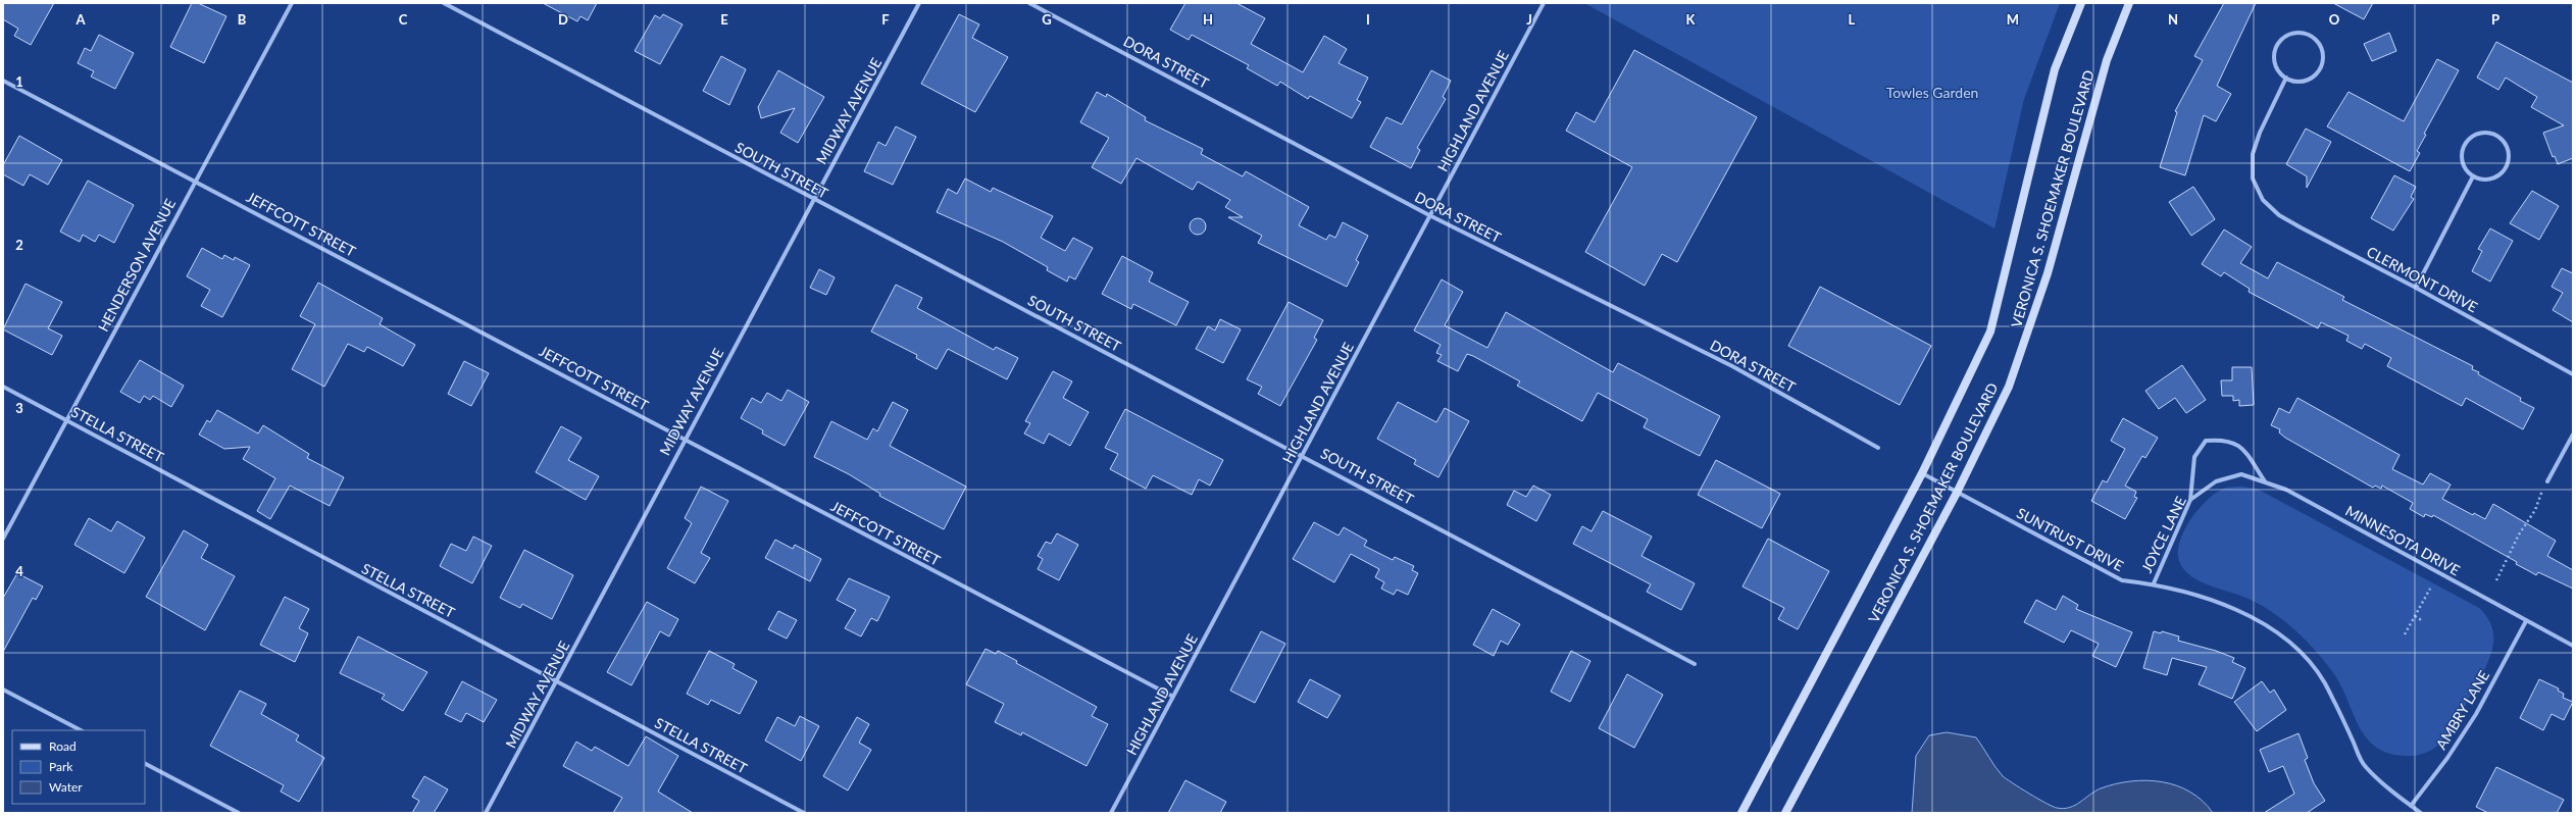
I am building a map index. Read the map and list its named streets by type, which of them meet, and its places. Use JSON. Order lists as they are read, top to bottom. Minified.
{"streets":{"street":["DORA STREET","MIDWAY AVENUE","HIGHLAND AVENUE","SOUTH STREET","VERONICA S. SHOEMAKER BOULEVARD","JEFFCOTT STREET","HENDERSON AVENUE","CLERMONT DRIVE","STELLA STREET","JOYCE LANE","SUNTRUST DRIVE","MINNESOTA DRIVE","AMBRY LANE"]},"crossings":[["DORA STREET","HIGHLAND AVENUE"],["MIDWAY AVENUE","SOUTH STREET"],["MIDWAY AVENUE","JEFFCOTT STREET"],["MIDWAY AVENUE","STELLA STREET"],["HIGHLAND AVENUE","SOUTH STREET"],["HIGHLAND AVENUE","JEFFCOTT STREET"],["VERONICA S. SHOEMAKER BOULEVARD","SUNTRUST DRIVE"],["JEFFCOTT STREET","HENDERSON AVENUE"],["HENDERSON AVENUE","STELLA STREET"],["JOYCE LANE","SUNTRUST DRIVE"],["JOYCE LANE","MINNESOTA DRIVE"],["SUNTRUST DRIVE","AMBRY LANE"],["MINNESOTA DRIVE","AMBRY LANE"]],"parks":["Towles Garden"],"legend":["Road","Park","Water"],"grid":{"columns":["A","B","C","D","E","F","G","H","I","J","K","L","M","N","O","P"],"rows":["1","2","3","4"]}}
